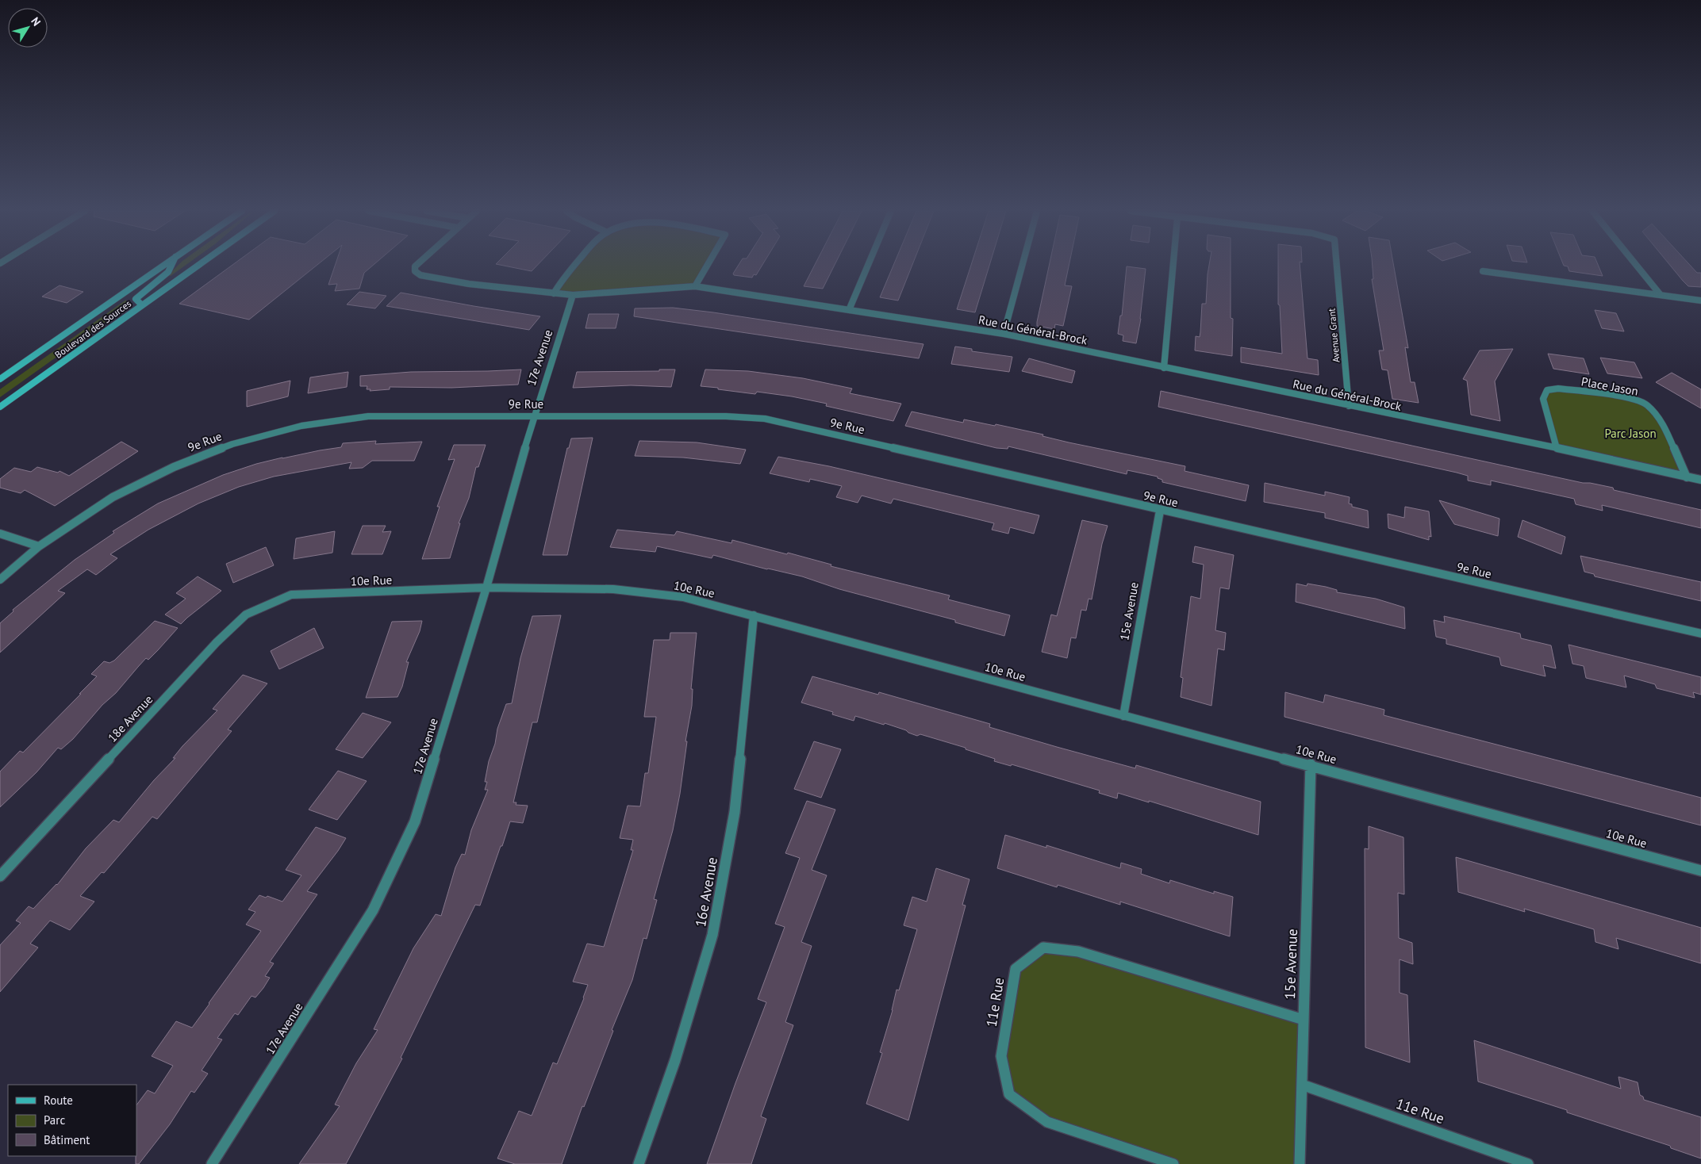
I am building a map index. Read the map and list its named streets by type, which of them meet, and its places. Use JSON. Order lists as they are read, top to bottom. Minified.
{"streets":{"main road":["Boulevard des Sources"],"street":["Rue du Général-Brock","Avenue Grant","17e Avenue","Place Jason","9e Rue","10e Rue","15e Avenue","18e Avenue","16e Avenue","11e Rue"]},"crossings":[["Rue du Général-Brock","Avenue Grant"],["Rue du Général-Brock","17e Avenue"],["Rue du Général-Brock","Place Jason"],["17e Avenue","9e Rue"],["17e Avenue","10e Rue"],["9e Rue","15e Avenue"],["10e Rue","15e Avenue"],["10e Rue","18e Avenue"],["10e Rue","16e Avenue"],["15e Avenue","11e Rue"]],"parks":["Parc Jason"],"legend":["Route","Parc","Bâtiment"],"north":"top right"}
